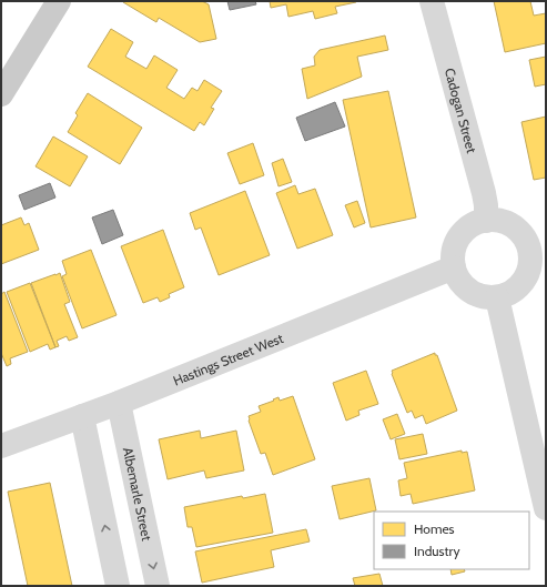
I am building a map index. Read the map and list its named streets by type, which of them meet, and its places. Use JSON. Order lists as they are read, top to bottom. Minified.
{"streets":{"street":["Cadogan Street","Hastings Street West","Albemarle Street"]},"crossings":[["Cadogan Street","Hastings Street West"],["Hastings Street West","Albemarle Street"]],"legend":["Homes","Industry"]}
